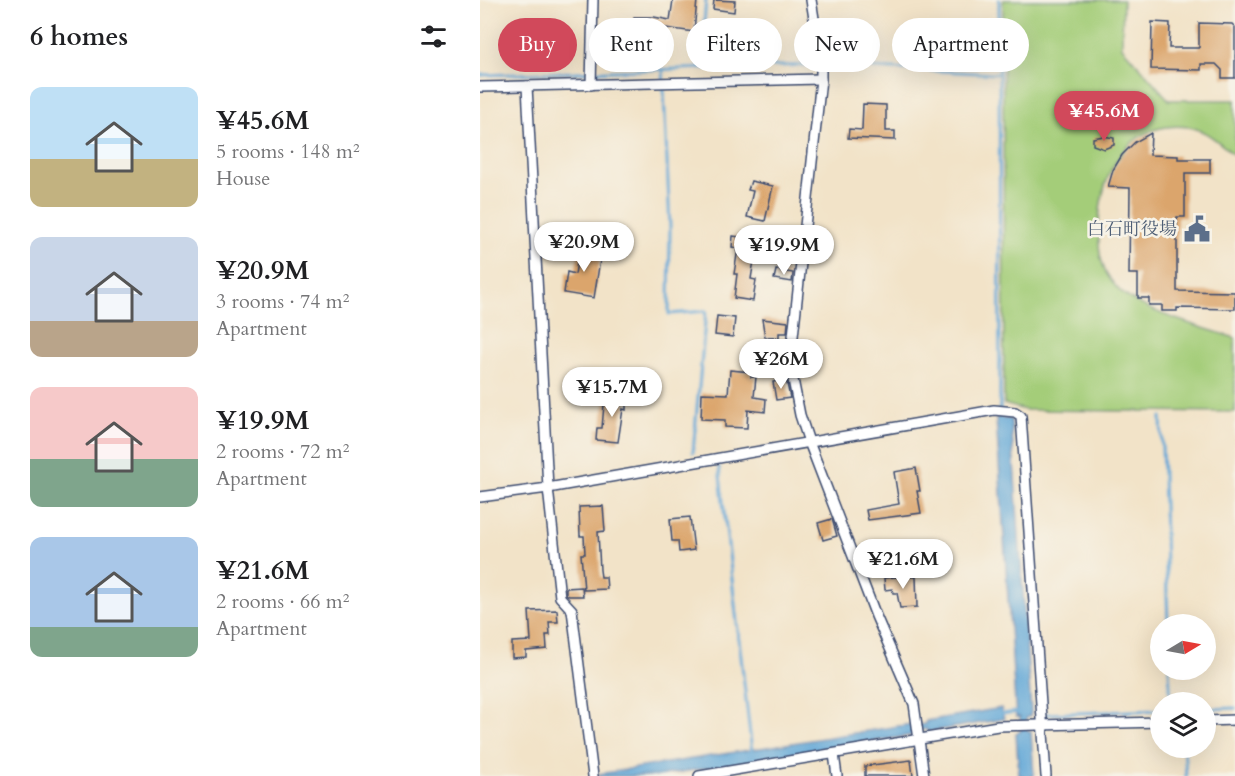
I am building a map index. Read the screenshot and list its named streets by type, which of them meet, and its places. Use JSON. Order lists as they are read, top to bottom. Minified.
{"places":{"public building":["白石町役場"]},"north":"right","page":{"heading":"6 homes","chip":["Buy","Rent","Filters","New","Apartment"],"list":[{"name":"¥45.6M","note":"5 rooms · 148 m² · House"},{"name":"¥20.9M","note":"3 rooms · 74 m² · Apartment"},{"name":"¥19.9M","note":"2 rooms · 72 m² · Apartment"},{"name":"¥21.6M","note":"2 rooms · 66 m² · Apartment"}],"price":["¥45.6M","¥20.9M","¥19.9M","¥26M","¥15.7M","¥21.6M"]}}
